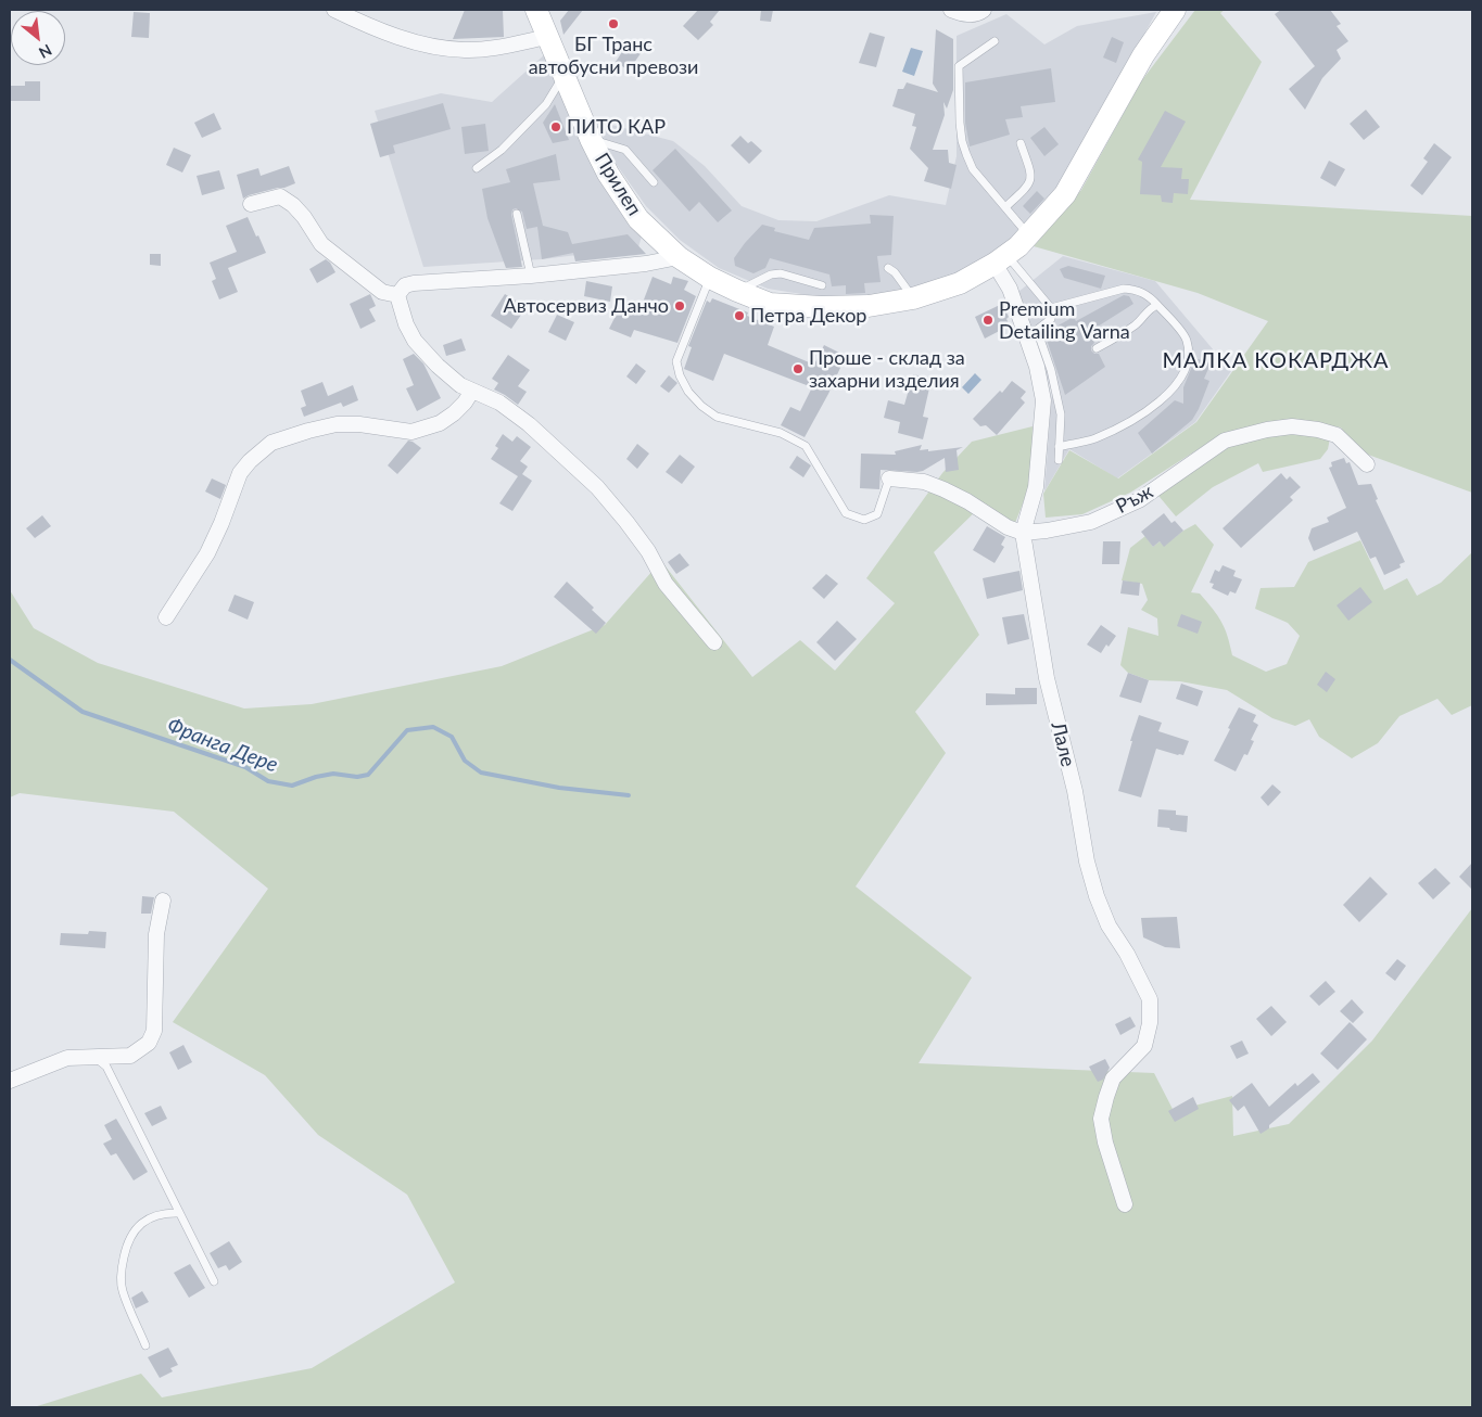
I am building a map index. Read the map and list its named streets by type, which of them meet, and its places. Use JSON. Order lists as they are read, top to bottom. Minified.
{"streets":{"street":["Прилеп","Ръж","Лале"]},"crossings":[["Прилеп","Лале"],["Ръж","Лале"]],"districts":["МАЛКА КОКАРДЖА"],"water":["Франга Дере"],"places":["БГ Транс автобусни превози","ПИТО КАР","Автосервиз Данчо","Петра Декор","Premium Detailing Varna","Проше - склад за захарни изделия"],"north":"bottom right"}
